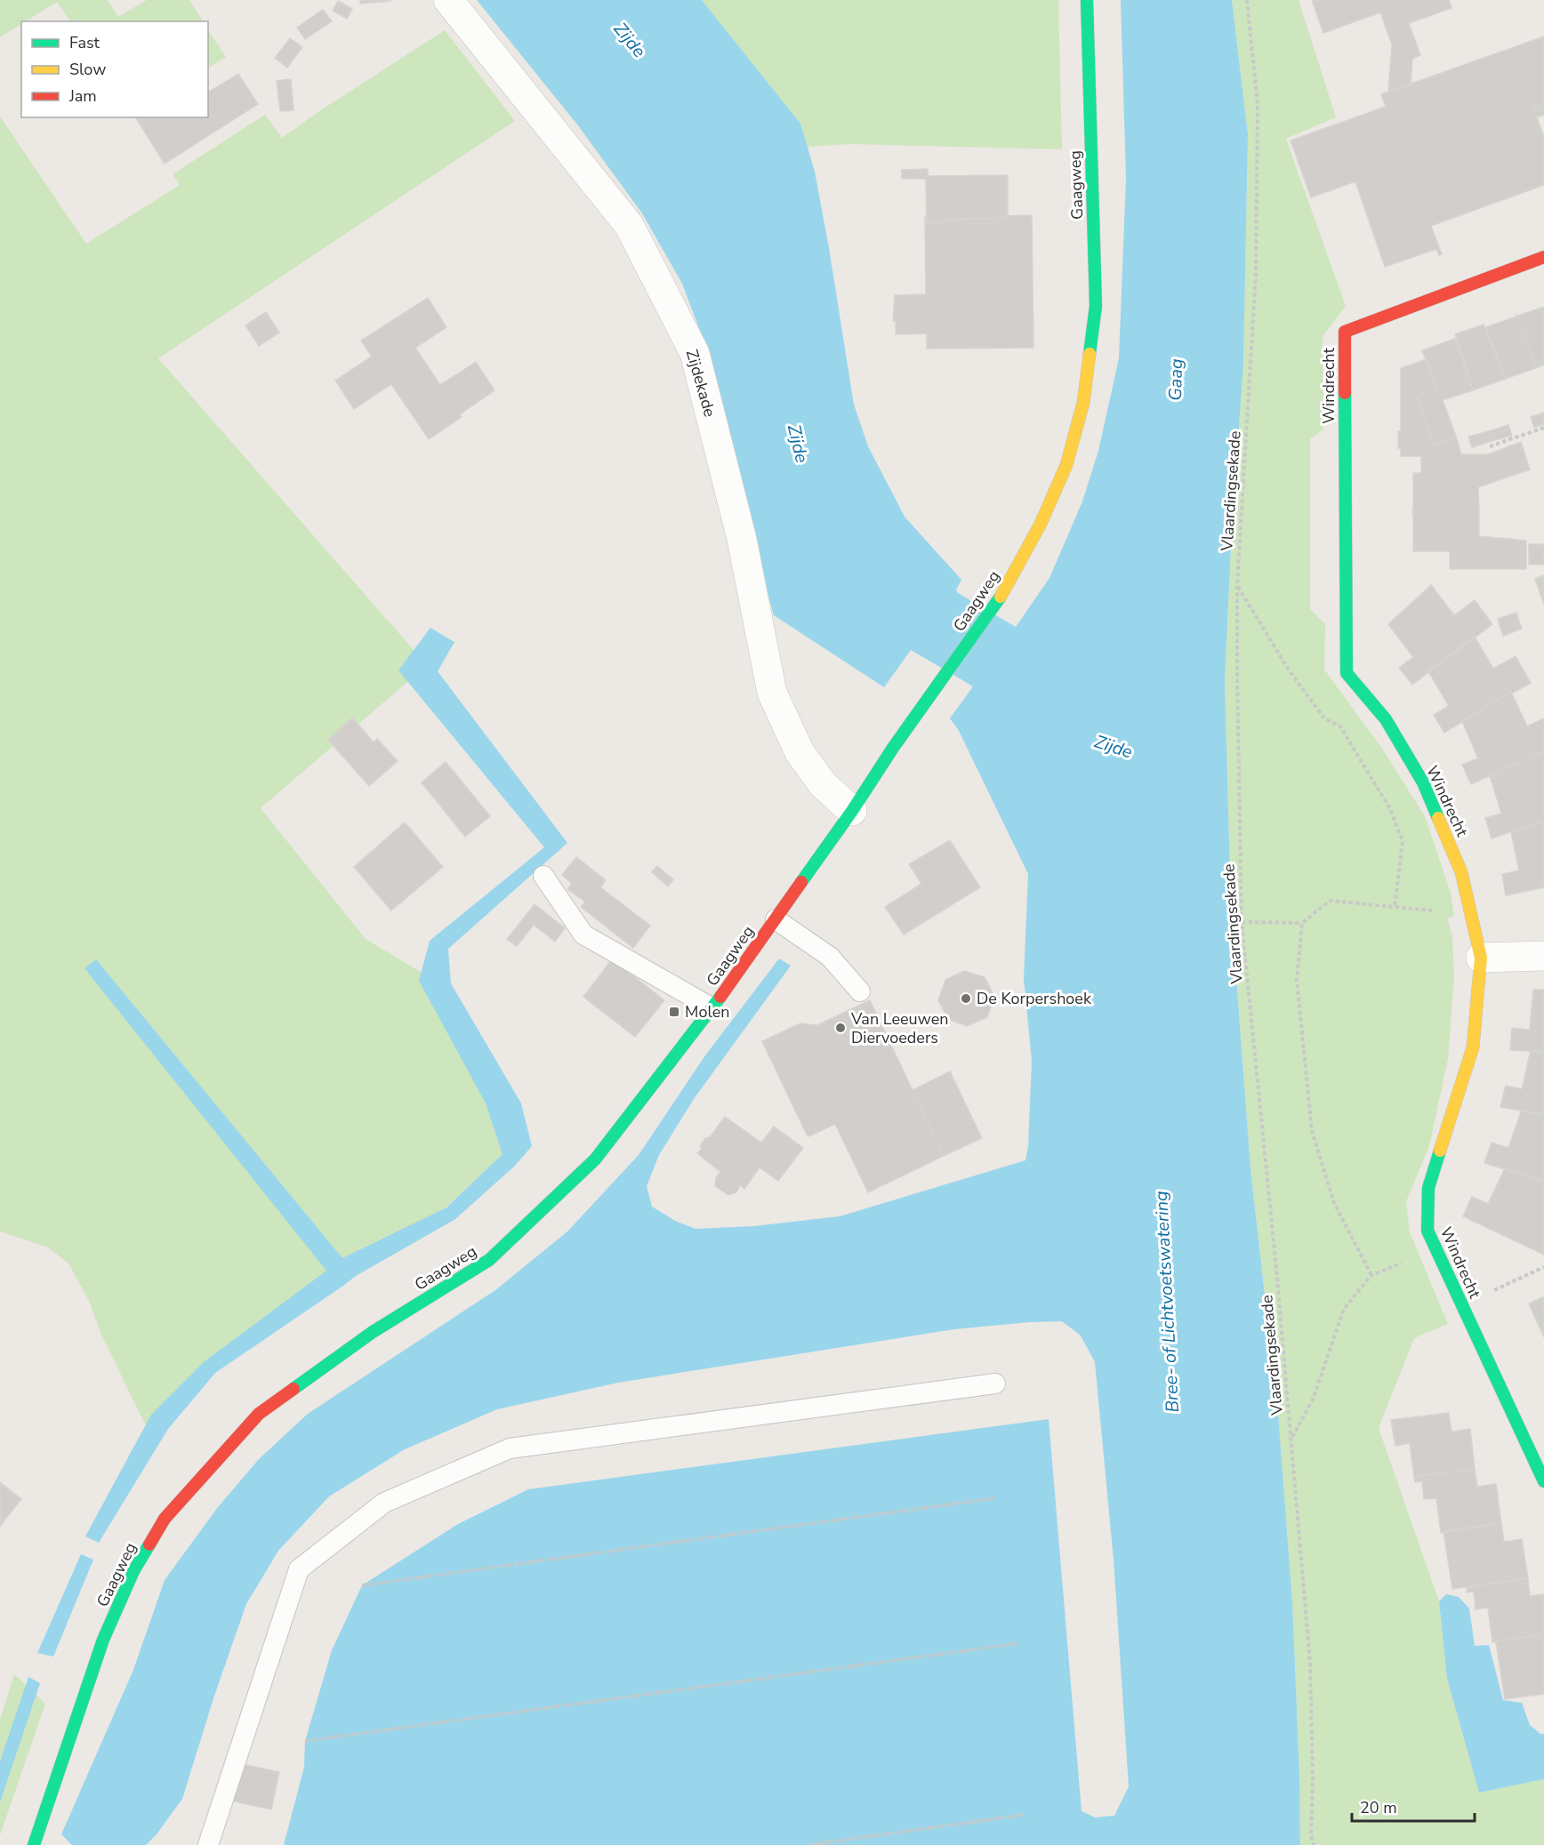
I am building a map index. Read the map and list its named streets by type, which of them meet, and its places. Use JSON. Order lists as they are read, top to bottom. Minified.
{"streets":{"main road":["Gaagweg","Windrecht"],"street":["Zijdekade"],"path":["Vlaardingsekade"]},"crossings":[["Gaagweg","Zijdekade"]],"water":["Zijde","Gaag","Bree- of Lichtvoetswatering"],"places":{"other":["De Korpershoek","Van Leeuwen Diervoeders"],"transit":["Molen"]},"legend":["Fast","Slow","Jam"],"scale_bar":"20 m"}
